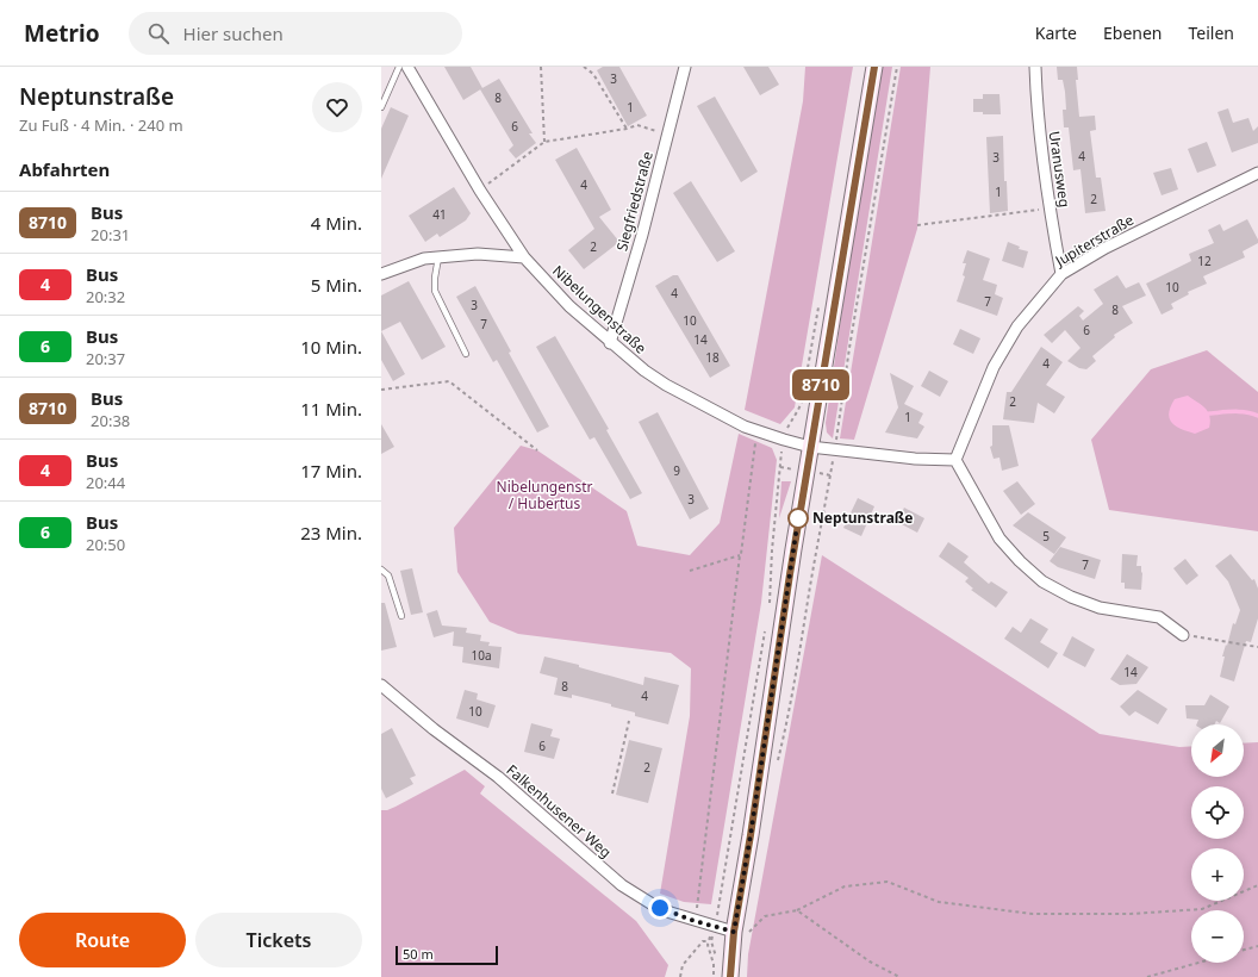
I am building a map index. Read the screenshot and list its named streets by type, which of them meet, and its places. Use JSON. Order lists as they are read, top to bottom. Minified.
{"streets":{"street":["Uranusweg","Siegfriedstraße","Jupiterstraße","Nibelungenstraße","Falkenhusener Weg"]},"crossings":[["Uranusweg","Jupiterstraße"],["Siegfriedstraße","Nibelungenstraße"]],"parks":["Nibelungenstr / Hubertus"],"places":["Neptunstraße"],"lines":["bus line 8710"],"house_numbers":["3","8","1","6","4","3","4","1","2","41","2","12","10","4","7","3","8","10","7","6","14","18","4","2","1","9","3","5","7","10a","14","8","4","10","6","2"],"scale_bar":"50 m","north":"bottom left","page":{"header":"Metrio","search":"Hier suchen","nav":["Karte","Ebenen","Teilen"],"heading":[["Neptunstraße","Zu Fuß · 4 Min. · 240 m"],"Abfahrten"],"on_map":"8710","list":[{"mark":"8710","name":"Bus","note":"20:31","value":"4 Min."},{"mark":"4","name":"Bus","note":"20:32","value":"5 Min."},{"mark":"6","name":"Bus","note":"20:37","value":"10 Min."},{"mark":"8710","name":"Bus","note":"20:38","value":"11 Min."},{"mark":"4","name":"Bus","note":"20:44","value":"17 Min."},{"mark":"6","name":"Bus","note":"20:50","value":"23 Min."}],"map_buttons":["+","−"],"buttons":["Route","Tickets"],"scale":"50 m"}}
